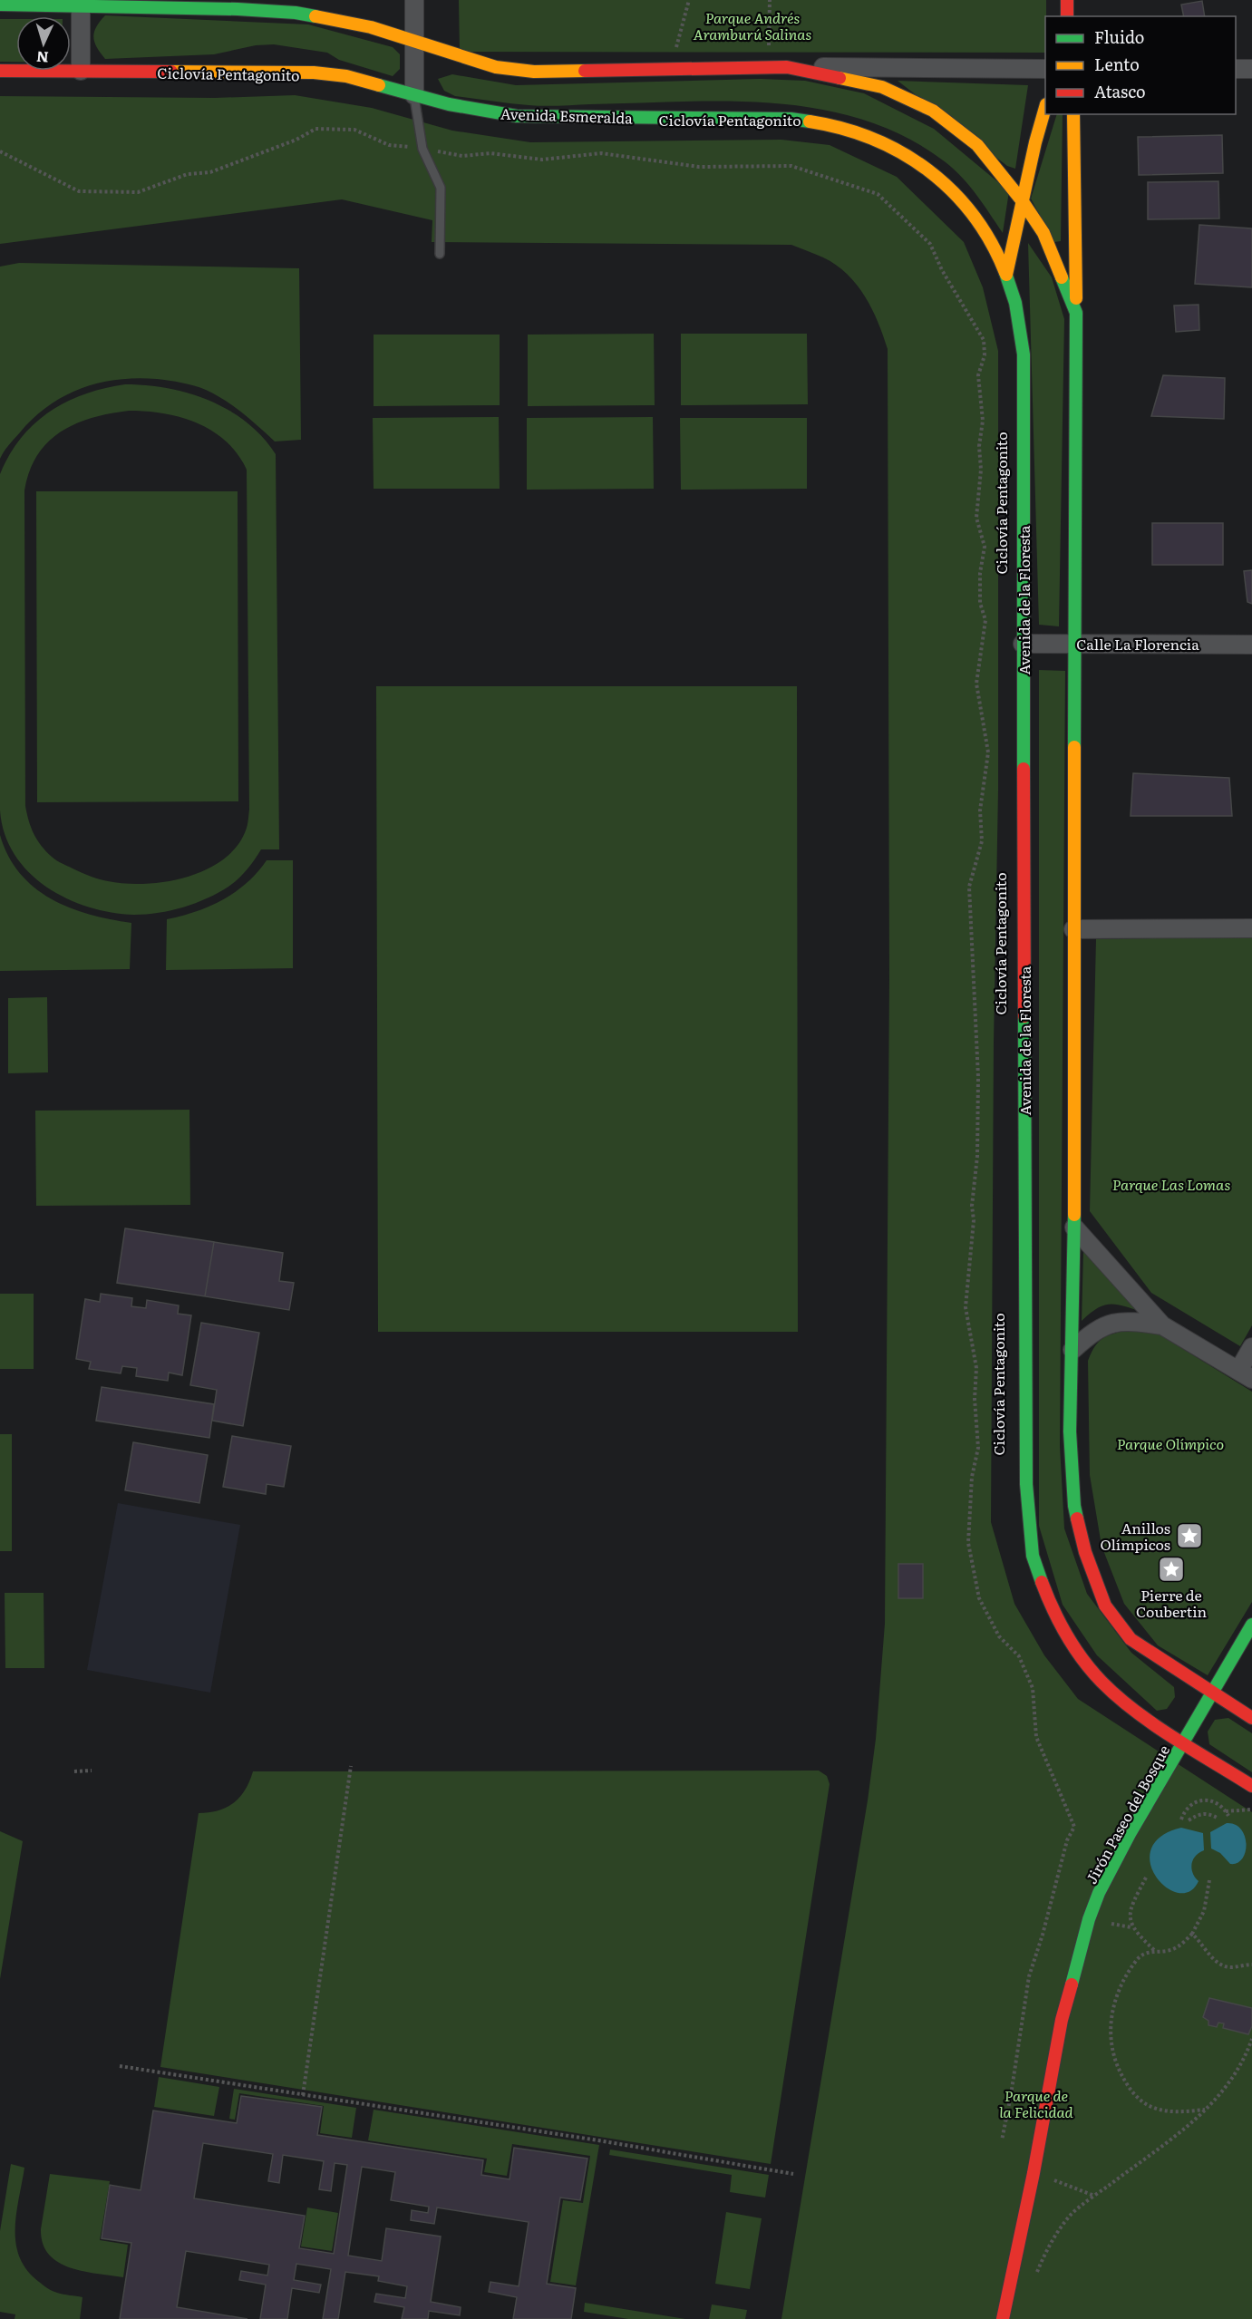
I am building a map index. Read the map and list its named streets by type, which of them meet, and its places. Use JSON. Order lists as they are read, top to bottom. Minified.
{"streets":{"main road":["Avenida Esmeralda","Avenida de la Floresta","Jirón Paseo del Bosque"],"street":["Calle La Florencia"]},"crossings":[["Avenida Esmeralda","Avenida de la Floresta"],["Avenida de la Floresta","Calle La Florencia"],["Avenida de la Floresta","Jirón Paseo del Bosque"]],"parks":["Parque Andrés Aramburú Salinas","Parque Las Lomas","Parque Olímpico","Parque de la Felicidad"],"places":{"place":["Anillos Olímpicos","Pierre de Coubertin"]},"legend":["Fluido","Lento","Atasco"],"north":"bottom"}
